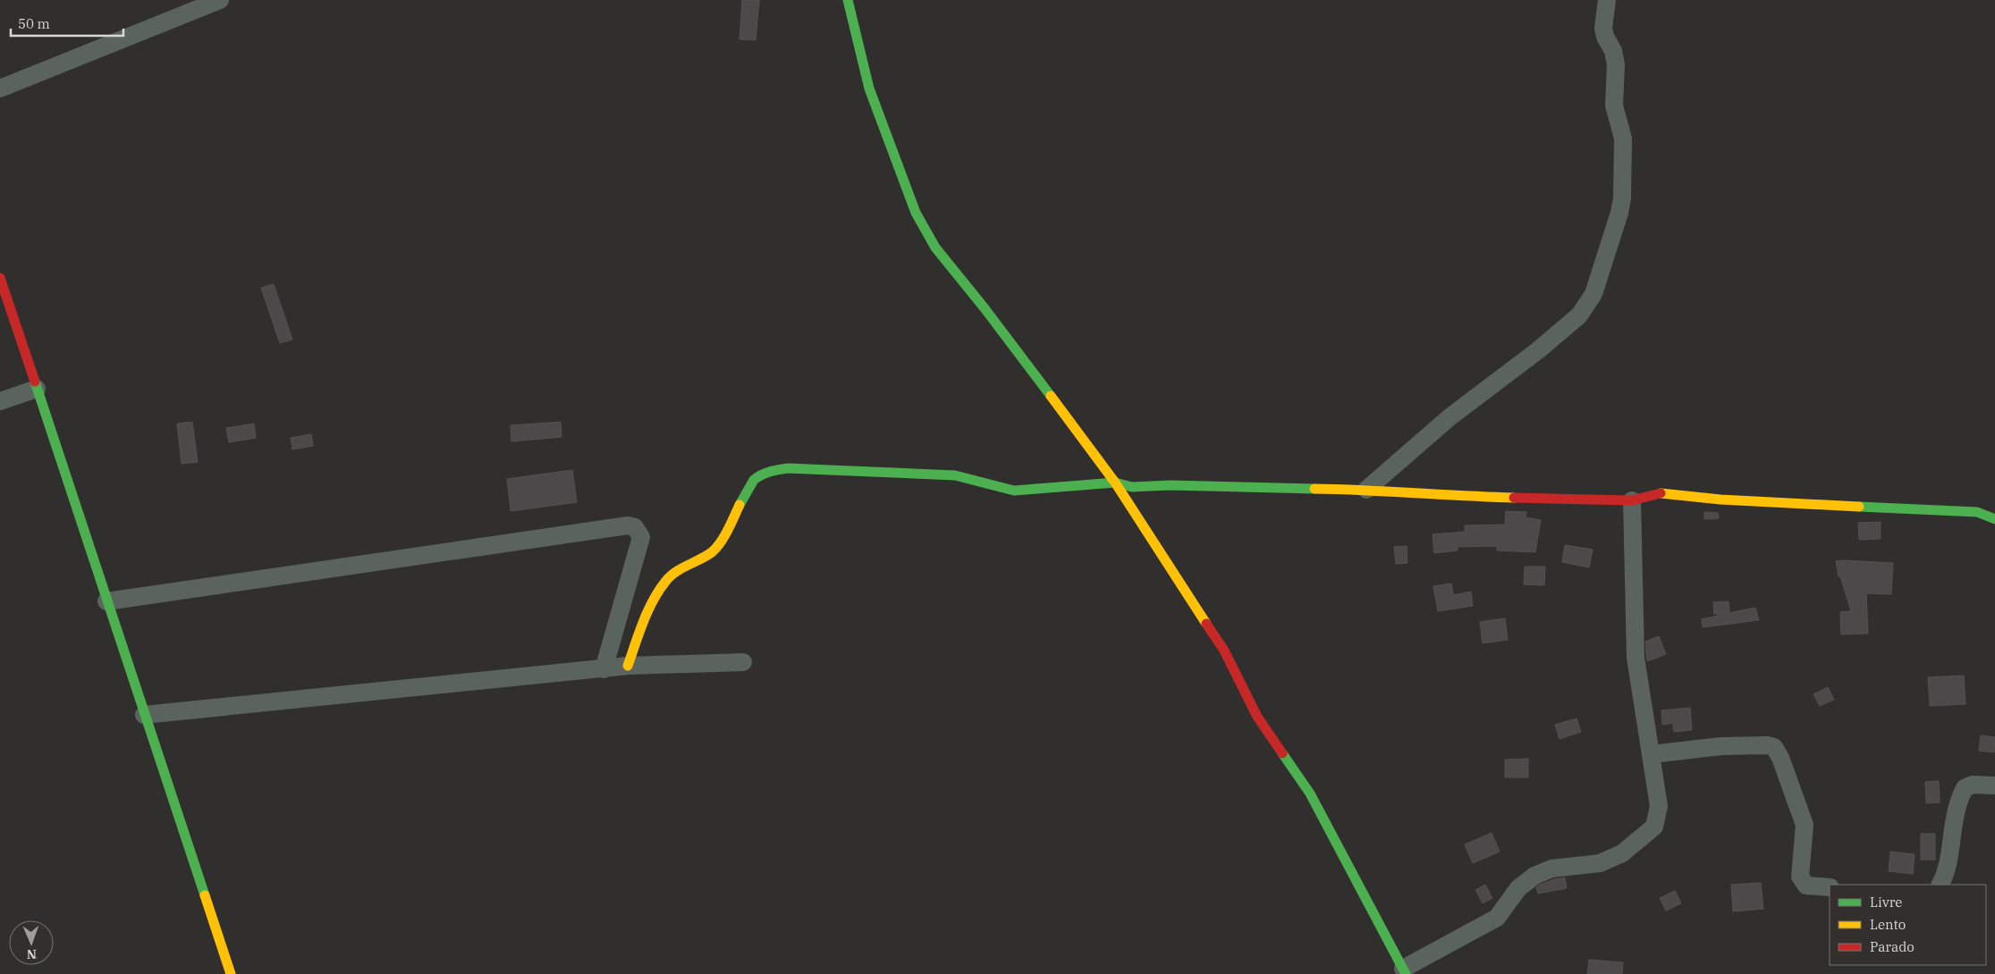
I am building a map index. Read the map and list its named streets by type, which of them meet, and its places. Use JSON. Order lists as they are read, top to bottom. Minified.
{"legend":["Livre","Lento","Parado"],"scale_bar":"50 m","north":"bottom"}
